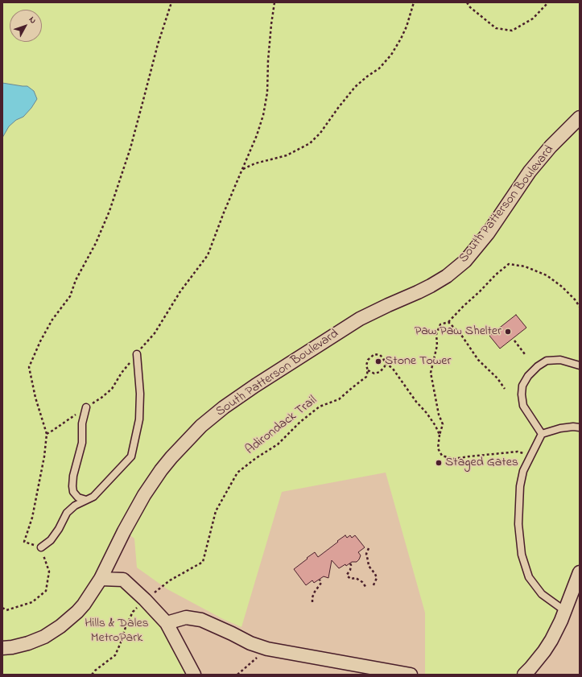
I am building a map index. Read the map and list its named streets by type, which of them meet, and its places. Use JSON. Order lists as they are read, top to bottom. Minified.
{"streets":{"street":["South Patterson Boulevard"],"path":["Adirondack Trail"]},"parks":["Hills & Dales MetroPark"],"places":["Paw Paw Shelter","Stone Tower","Staged Gates"],"north":"top right"}
